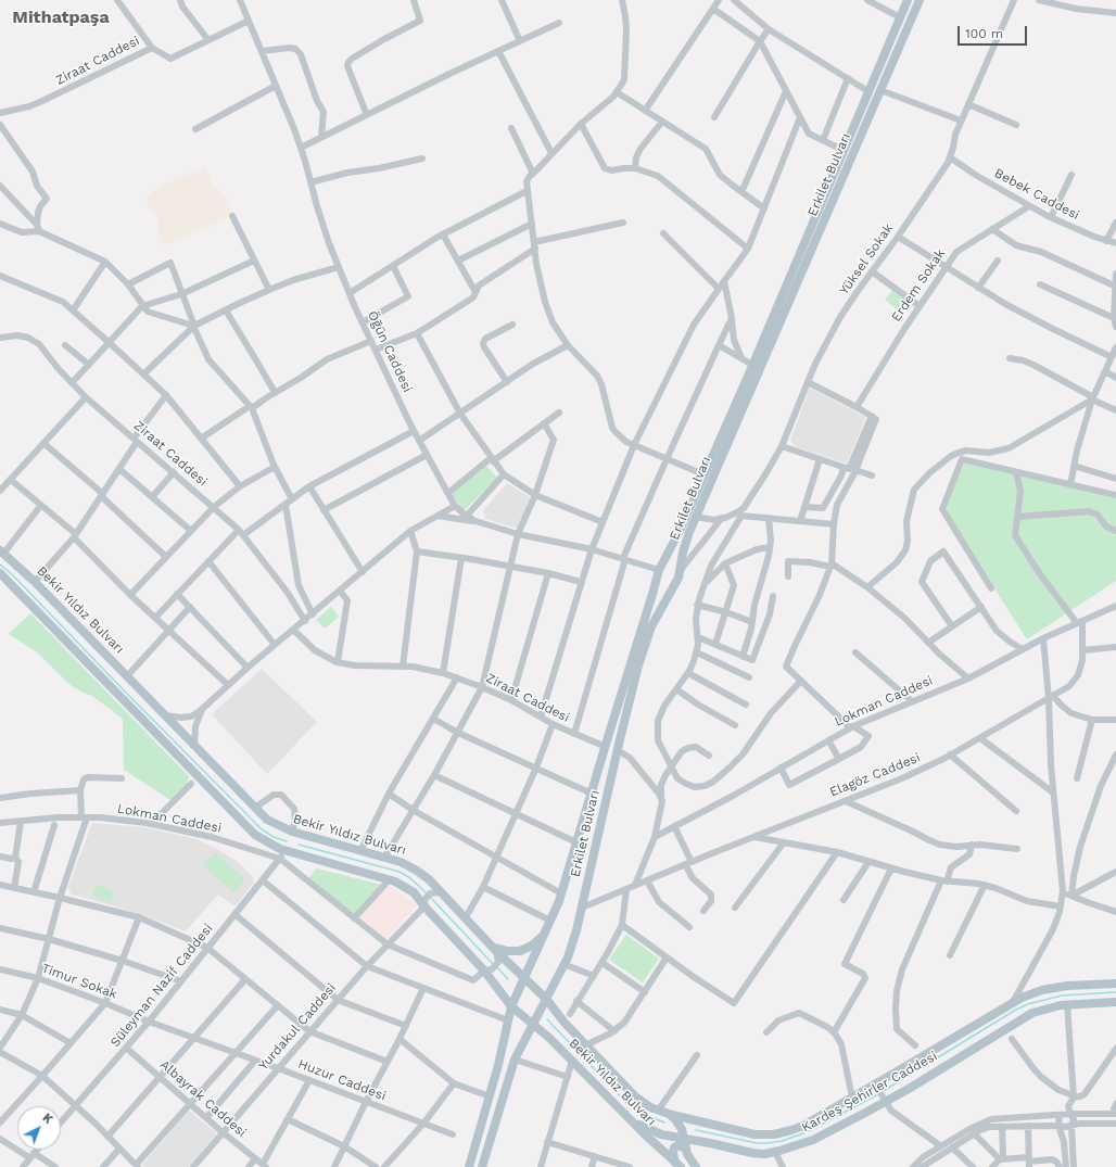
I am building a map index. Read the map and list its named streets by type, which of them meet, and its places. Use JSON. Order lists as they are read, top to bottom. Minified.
{"streets":{"main road":["Erkilet Bulvarı","Bekir Yıldız Bulvarı","Kardeş Şehirler Caddesi"],"street":["Ziraat Caddesi","Bebek Caddesi","Yüksel Sokak","Erdem Sokak","Öğün Caddesi","Lokman Caddesi","Elagöz Caddesi","Timur Sokak","Süleyman Nazif Caddesi","Yurdakul Caddesi","Huzur Caddesi","Albayrak Caddesi"]},"crossings":[["Ziraat Caddesi","Erkilet Bulvarı"],["Ziraat Caddesi","Öğün Caddesi"],["Erkilet Bulvarı","Yüksel Sokak"],["Erkilet Bulvarı","Öğün Caddesi"],["Erkilet Bulvarı","Bekir Yıldız Bulvarı"],["Erkilet Bulvarı","Elagöz Caddesi"],["Bebek Caddesi","Yüksel Sokak"],["Bebek Caddesi","Erdem Sokak"],["Yüksel Sokak","Öğün Caddesi"],["Bekir Yıldız Bulvarı","Süleyman Nazif Caddesi"],["Bekir Yıldız Bulvarı","Yurdakul Caddesi"],["Bekir Yıldız Bulvarı","Kardeş Şehirler Caddesi"],["Lokman Caddesi","Elagöz Caddesi"],["Lokman Caddesi","Süleyman Nazif Caddesi"],["Timur Sokak","Süleyman Nazif Caddesi"],["Timur Sokak","Huzur Caddesi"],["Süleyman Nazif Caddesi","Huzur Caddesi"],["Süleyman Nazif Caddesi","Albayrak Caddesi"],["Yurdakul Caddesi","Huzur Caddesi"],["Yurdakul Caddesi","Albayrak Caddesi"]],"districts":["Mithatpaşa"],"scale_bar":"100 m","north":"top right"}
